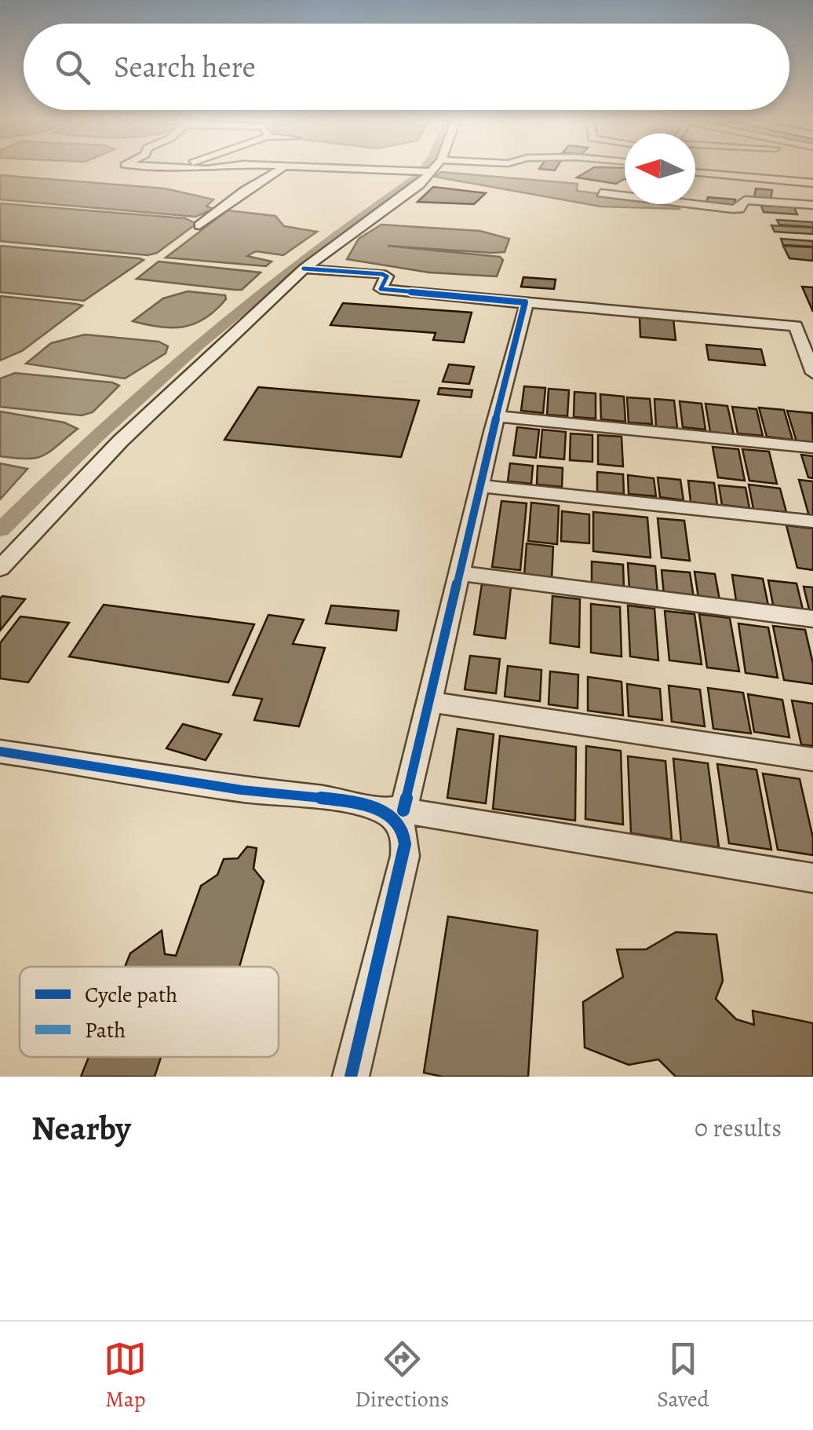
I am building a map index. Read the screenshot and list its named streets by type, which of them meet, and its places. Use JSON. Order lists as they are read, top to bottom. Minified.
{"legend":["Cycle path","Path"],"north":"left","page":{"search":"Search here","heading":["Nearby","0 results"],"nav":["Map","Directions","Saved"]}}
